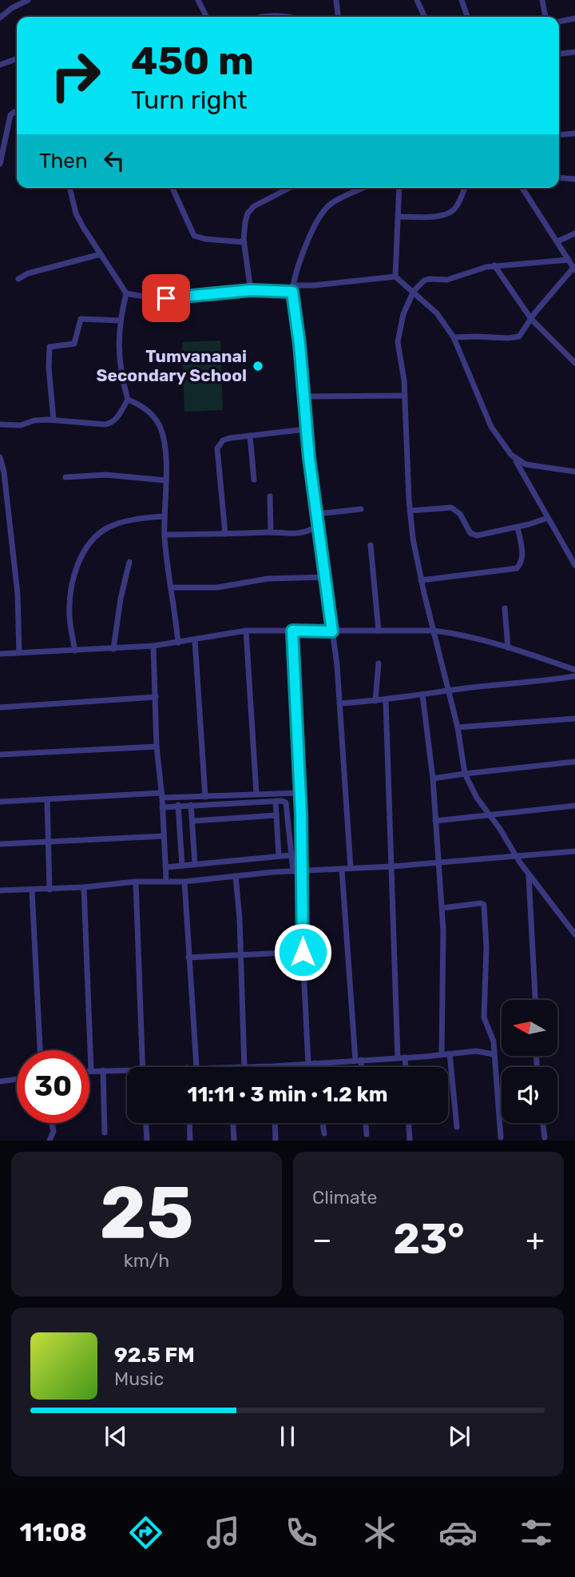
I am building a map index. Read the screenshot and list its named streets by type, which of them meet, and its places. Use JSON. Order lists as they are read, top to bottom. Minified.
{"places":["Tumvananai Secondary School"],"north":"left","page":{"turn":["450 m","Turn right"],"then":"Then","limit":"30","trip":"11:11 · 3 min · 1.2 km","tile":[["25","km/h"],"Climate"],"heat":["−","23°","+"],"song":["92.5 FM","Music"],"tabs":"11:08"}}
